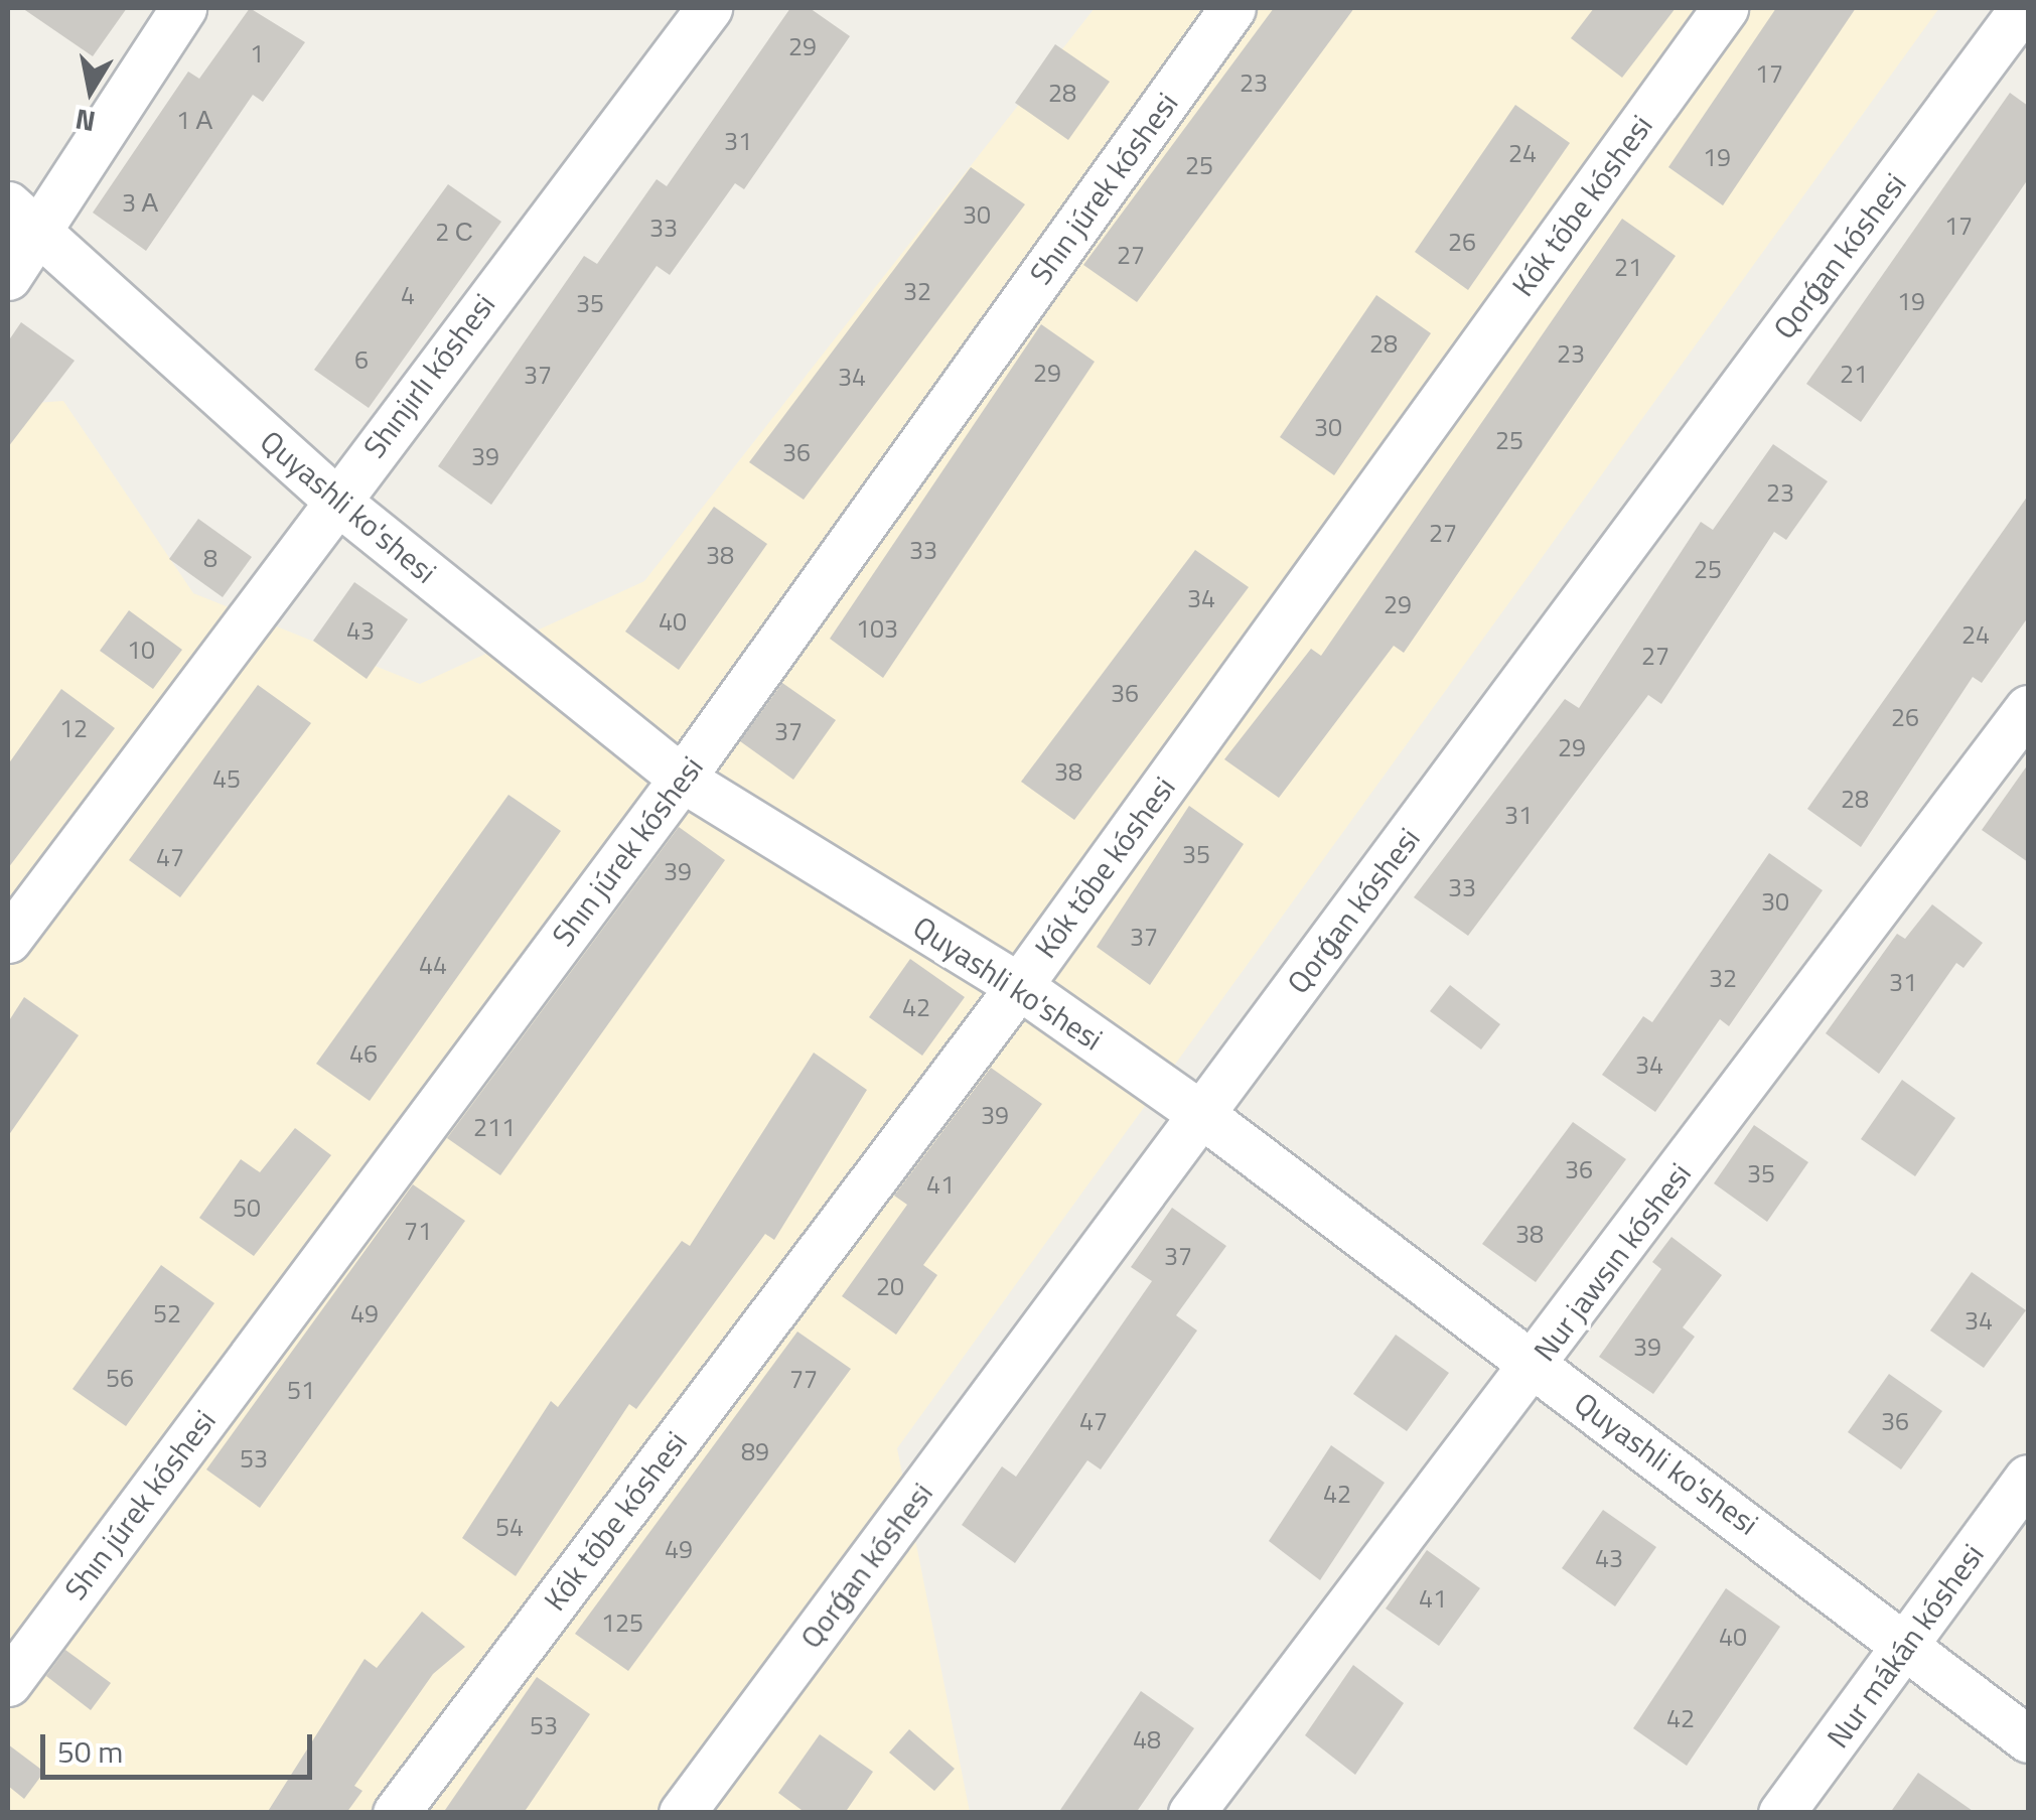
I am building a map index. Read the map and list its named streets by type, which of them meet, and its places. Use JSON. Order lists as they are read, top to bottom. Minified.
{"streets":{"street":["Shın júrek kóshesi","Kók tóbe kóshesi","Qorǵan kóshesi","Shınjırlı kóshesi","Quyashli ko'shesi","Nur jawsın kóshesi","Nur mákán kóshesi"]},"crossings":[["Shın júrek kóshesi","Quyashli ko'shesi"],["Kók tóbe kóshesi","Quyashli ko'shesi"],["Qorǵan kóshesi","Quyashli ko'shesi"],["Shınjırlı kóshesi","Quyashli ko'shesi"],["Quyashli ko'shesi","Nur jawsın kóshesi"],["Quyashli ko'shesi","Nur mákán kóshesi"]],"house_numbers":["29","1","17","23","28","1 А","31","24","19","25","3 А","30","17","33","2 С","26","27","21","32","4","19","35","28","23","6","29","21","37","34","30","25","36","39","23","27","33","38","8","25","34","29","40","103","43","24","10","27","36","26","12","37","29","38","45","28","31","35","47","39","33","30","37","44","32","31","42","46","34","39","211","36","35","41","50","71","38","37","20","52","49","34","39","56","77","51","47","36","89","53","42","54","49","43","41","125","40","42","53","48"],"scale_bar":"50 m","north":"bottom"}
